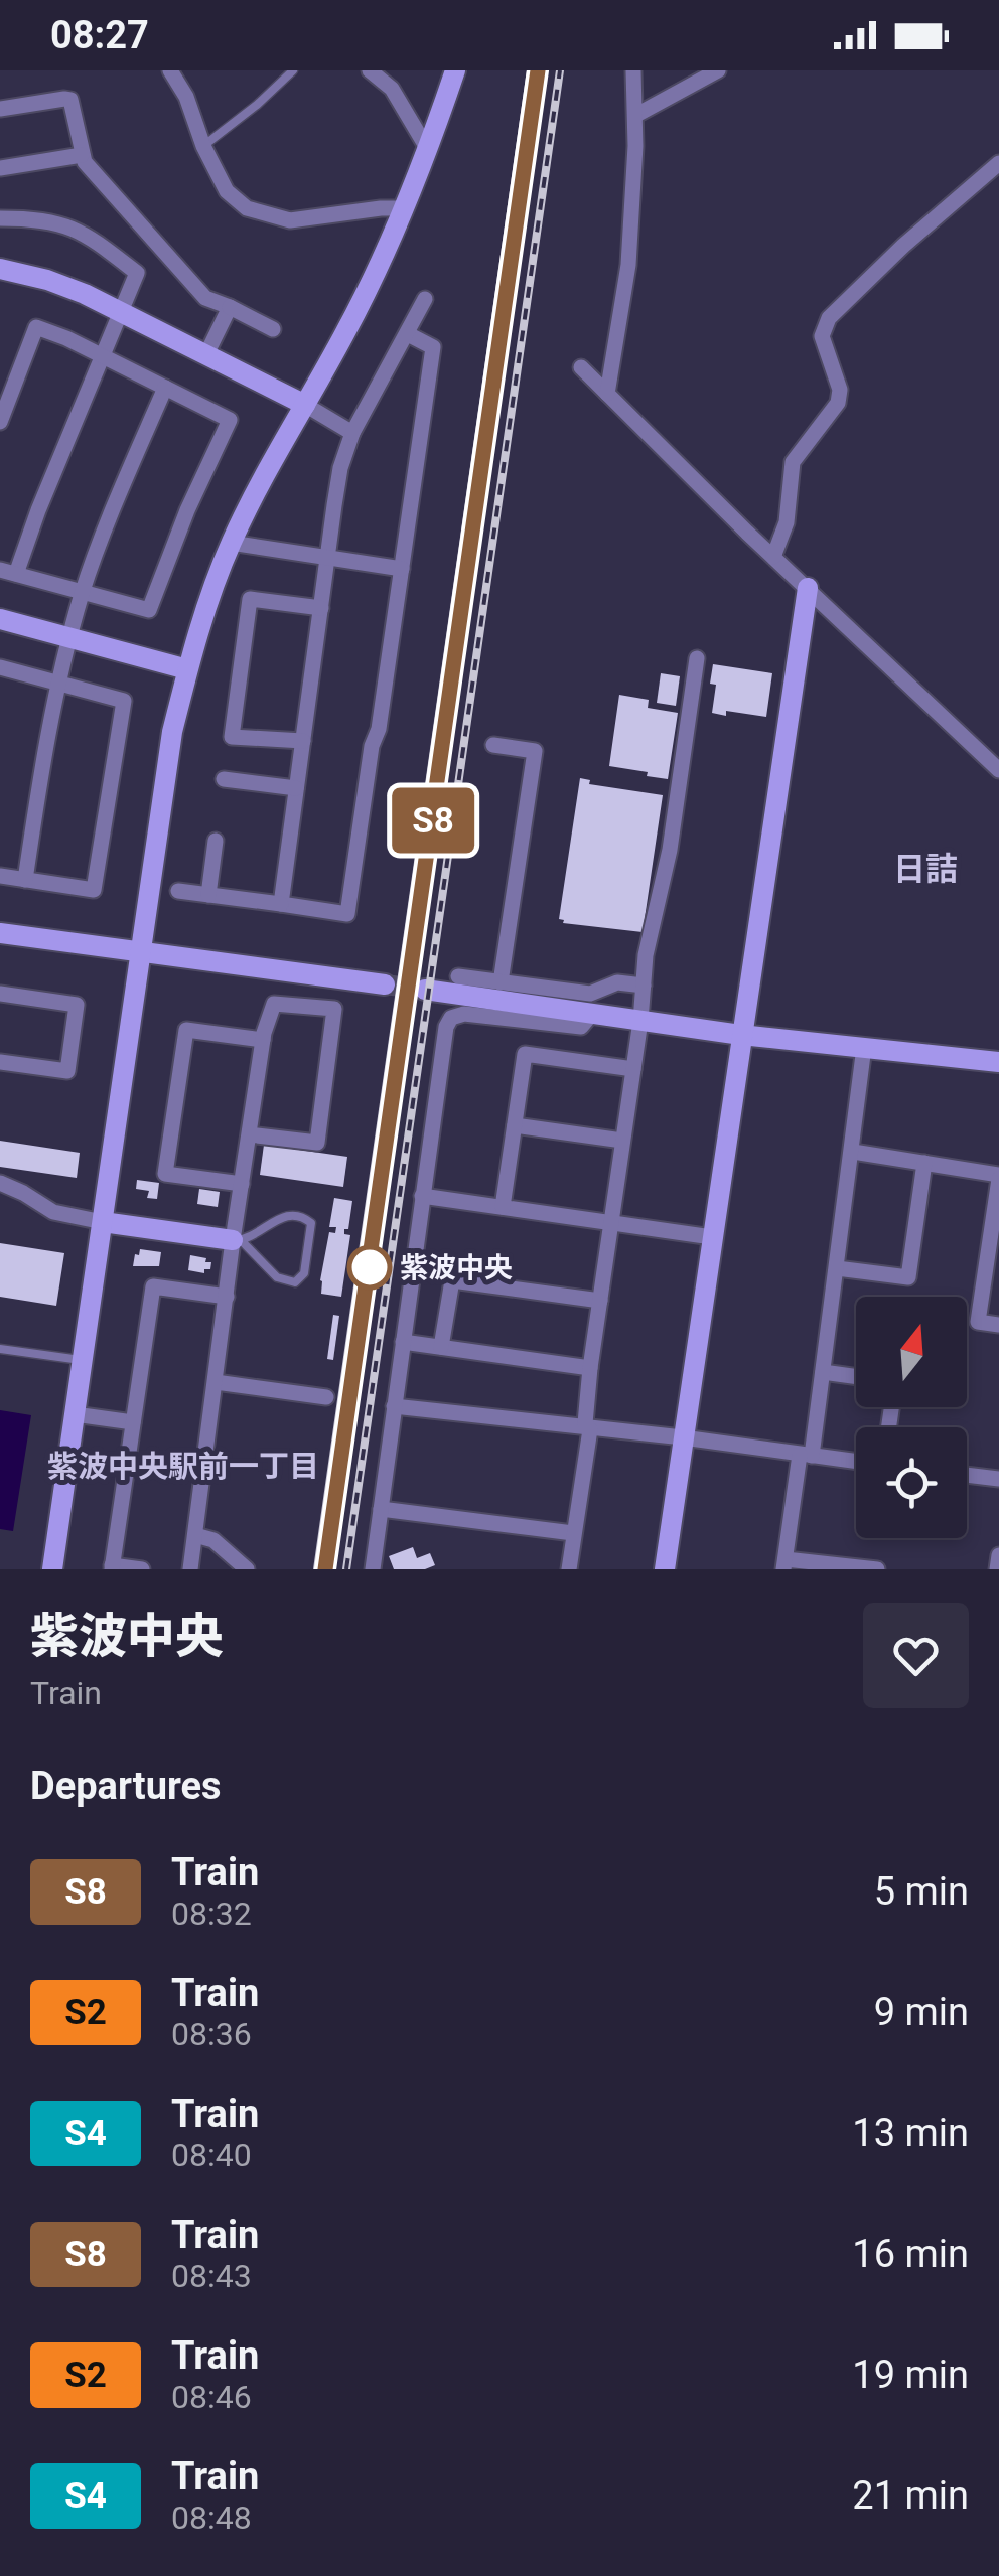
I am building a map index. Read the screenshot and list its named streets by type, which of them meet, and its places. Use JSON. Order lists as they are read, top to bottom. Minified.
{"districts":["日詰","紫波中央駅前一丁目"],"places":["紫波中央"],"north":"top","page":{"status":"08:27","on_map":"S8","heading":[["紫波中央","Train"],"Departures"],"list":[{"mark":"S8","name":"Train","note":"08:32","value":"5 min"},{"mark":"S2","name":"Train","note":"08:36","value":"9 min"},{"mark":"S4","name":"Train","note":"08:40","value":"13 min"},{"mark":"S8","name":"Train","note":"08:43","value":"16 min"},{"mark":"S2","name":"Train","note":"08:46","value":"19 min"},{"mark":"S4","name":"Train","note":"08:48","value":"21 min"}]}}
